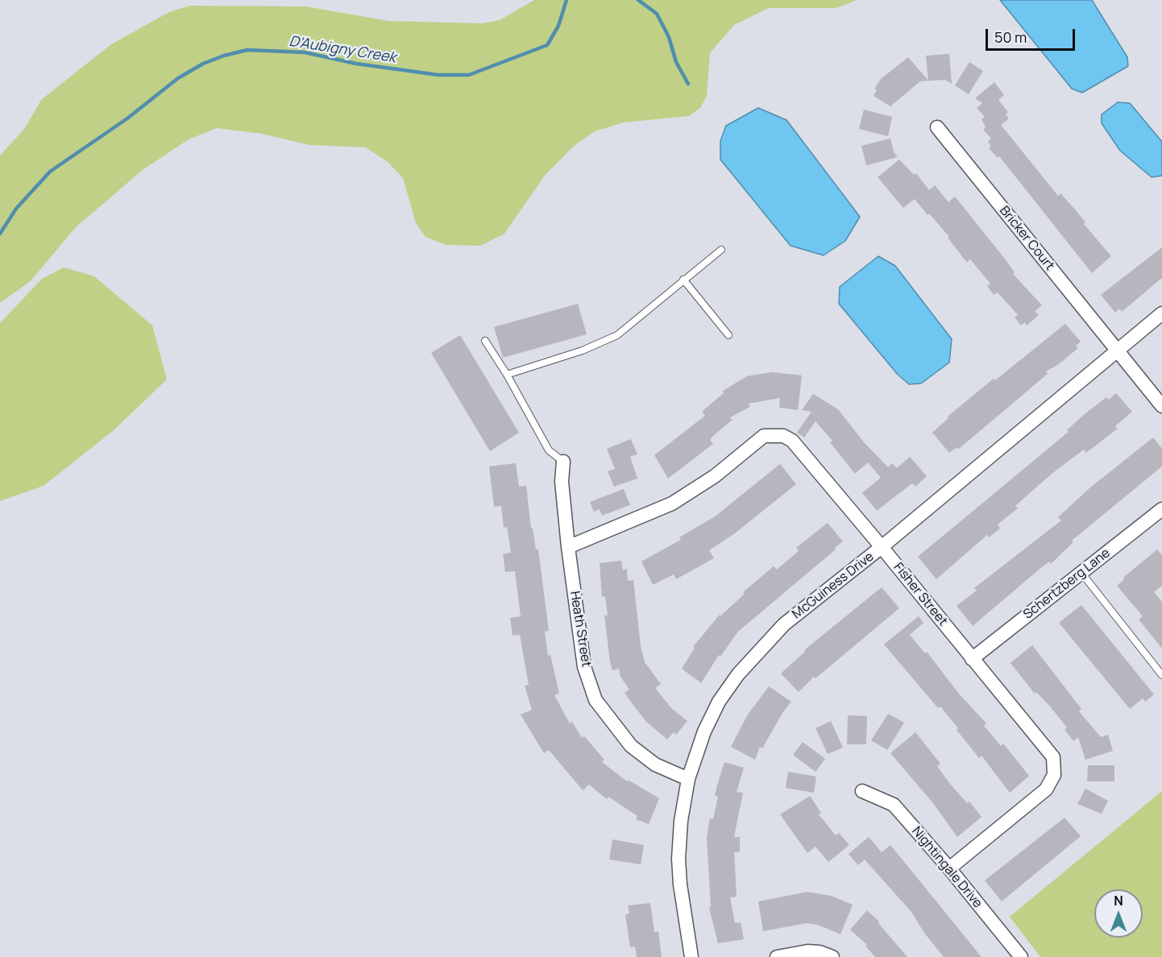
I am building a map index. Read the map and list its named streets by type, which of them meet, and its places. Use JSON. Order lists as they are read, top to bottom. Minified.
{"streets":{"street":["Bricker Court","Schertzberg Lane","McGuiness Drive","Fisher Street","Heath Street","Nightingale Drive"]},"crossings":[["Bricker Court","McGuiness Drive"],["Schertzberg Lane","Fisher Street"],["McGuiness Drive","Fisher Street"],["McGuiness Drive","Heath Street"],["Fisher Street","Heath Street"],["Fisher Street","Nightingale Drive"]],"water":["D'Aubigny Creek"],"scale_bar":"50 m","north":"top"}
